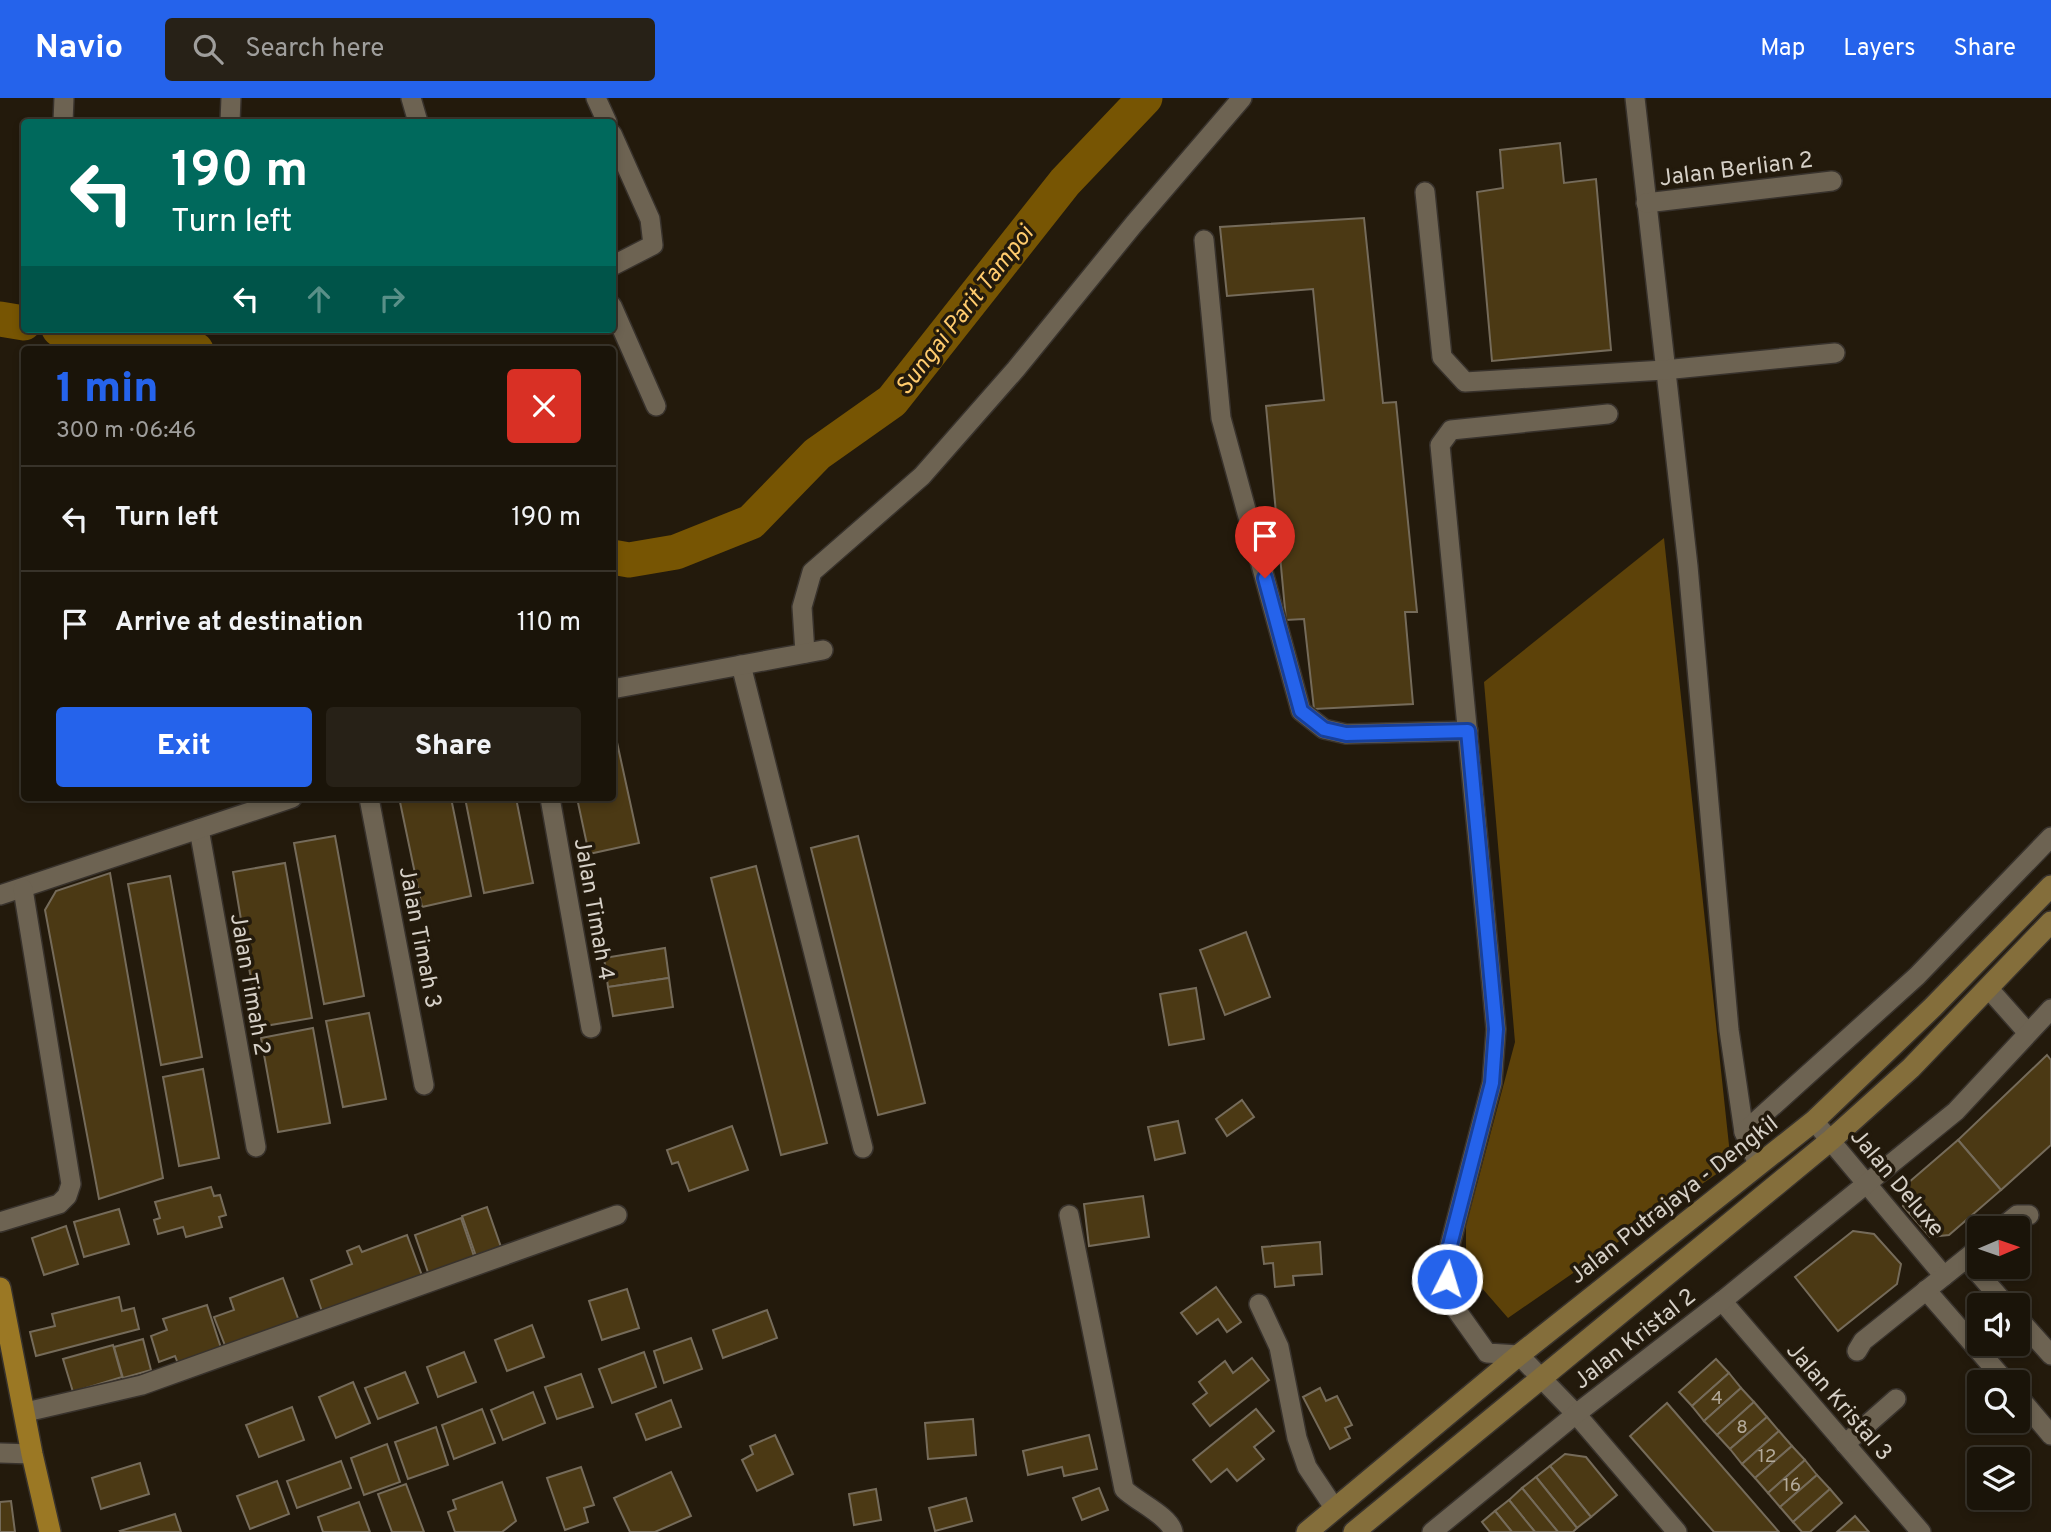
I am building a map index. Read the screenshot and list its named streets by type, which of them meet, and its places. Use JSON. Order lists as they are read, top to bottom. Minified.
{"streets":{"main road":["Jalan Putrajaya - Dengkil"],"street":["Jalan Berlian 2","Jalan Timah 4","Jalan Timah 3","Jalan Timah 2","Jalan Deluxe","Jalan Kristal 2","Jalan Kristal 3"]},"crossings":[["Jalan Deluxe","Jalan Putrajaya - Dengkil"],["Jalan Deluxe","Jalan Kristal 2"],["Jalan Kristal 2","Jalan Kristal 3"]],"water":["Sungai Parit Tampoi"],"house_numbers":["4","8","12","16"],"north":"right","page":{"header":"Navio","search":"Search here","nav":["Map","Layers","Share"],"turn":["190 m","Turn left"],"heading":["1 min","300 m · 06:46"],"list":[{"name":"Turn left","value":"190 m"},{"name":"Arrive at destination","value":"110 m"}],"buttons":["Exit","Share"]}}
